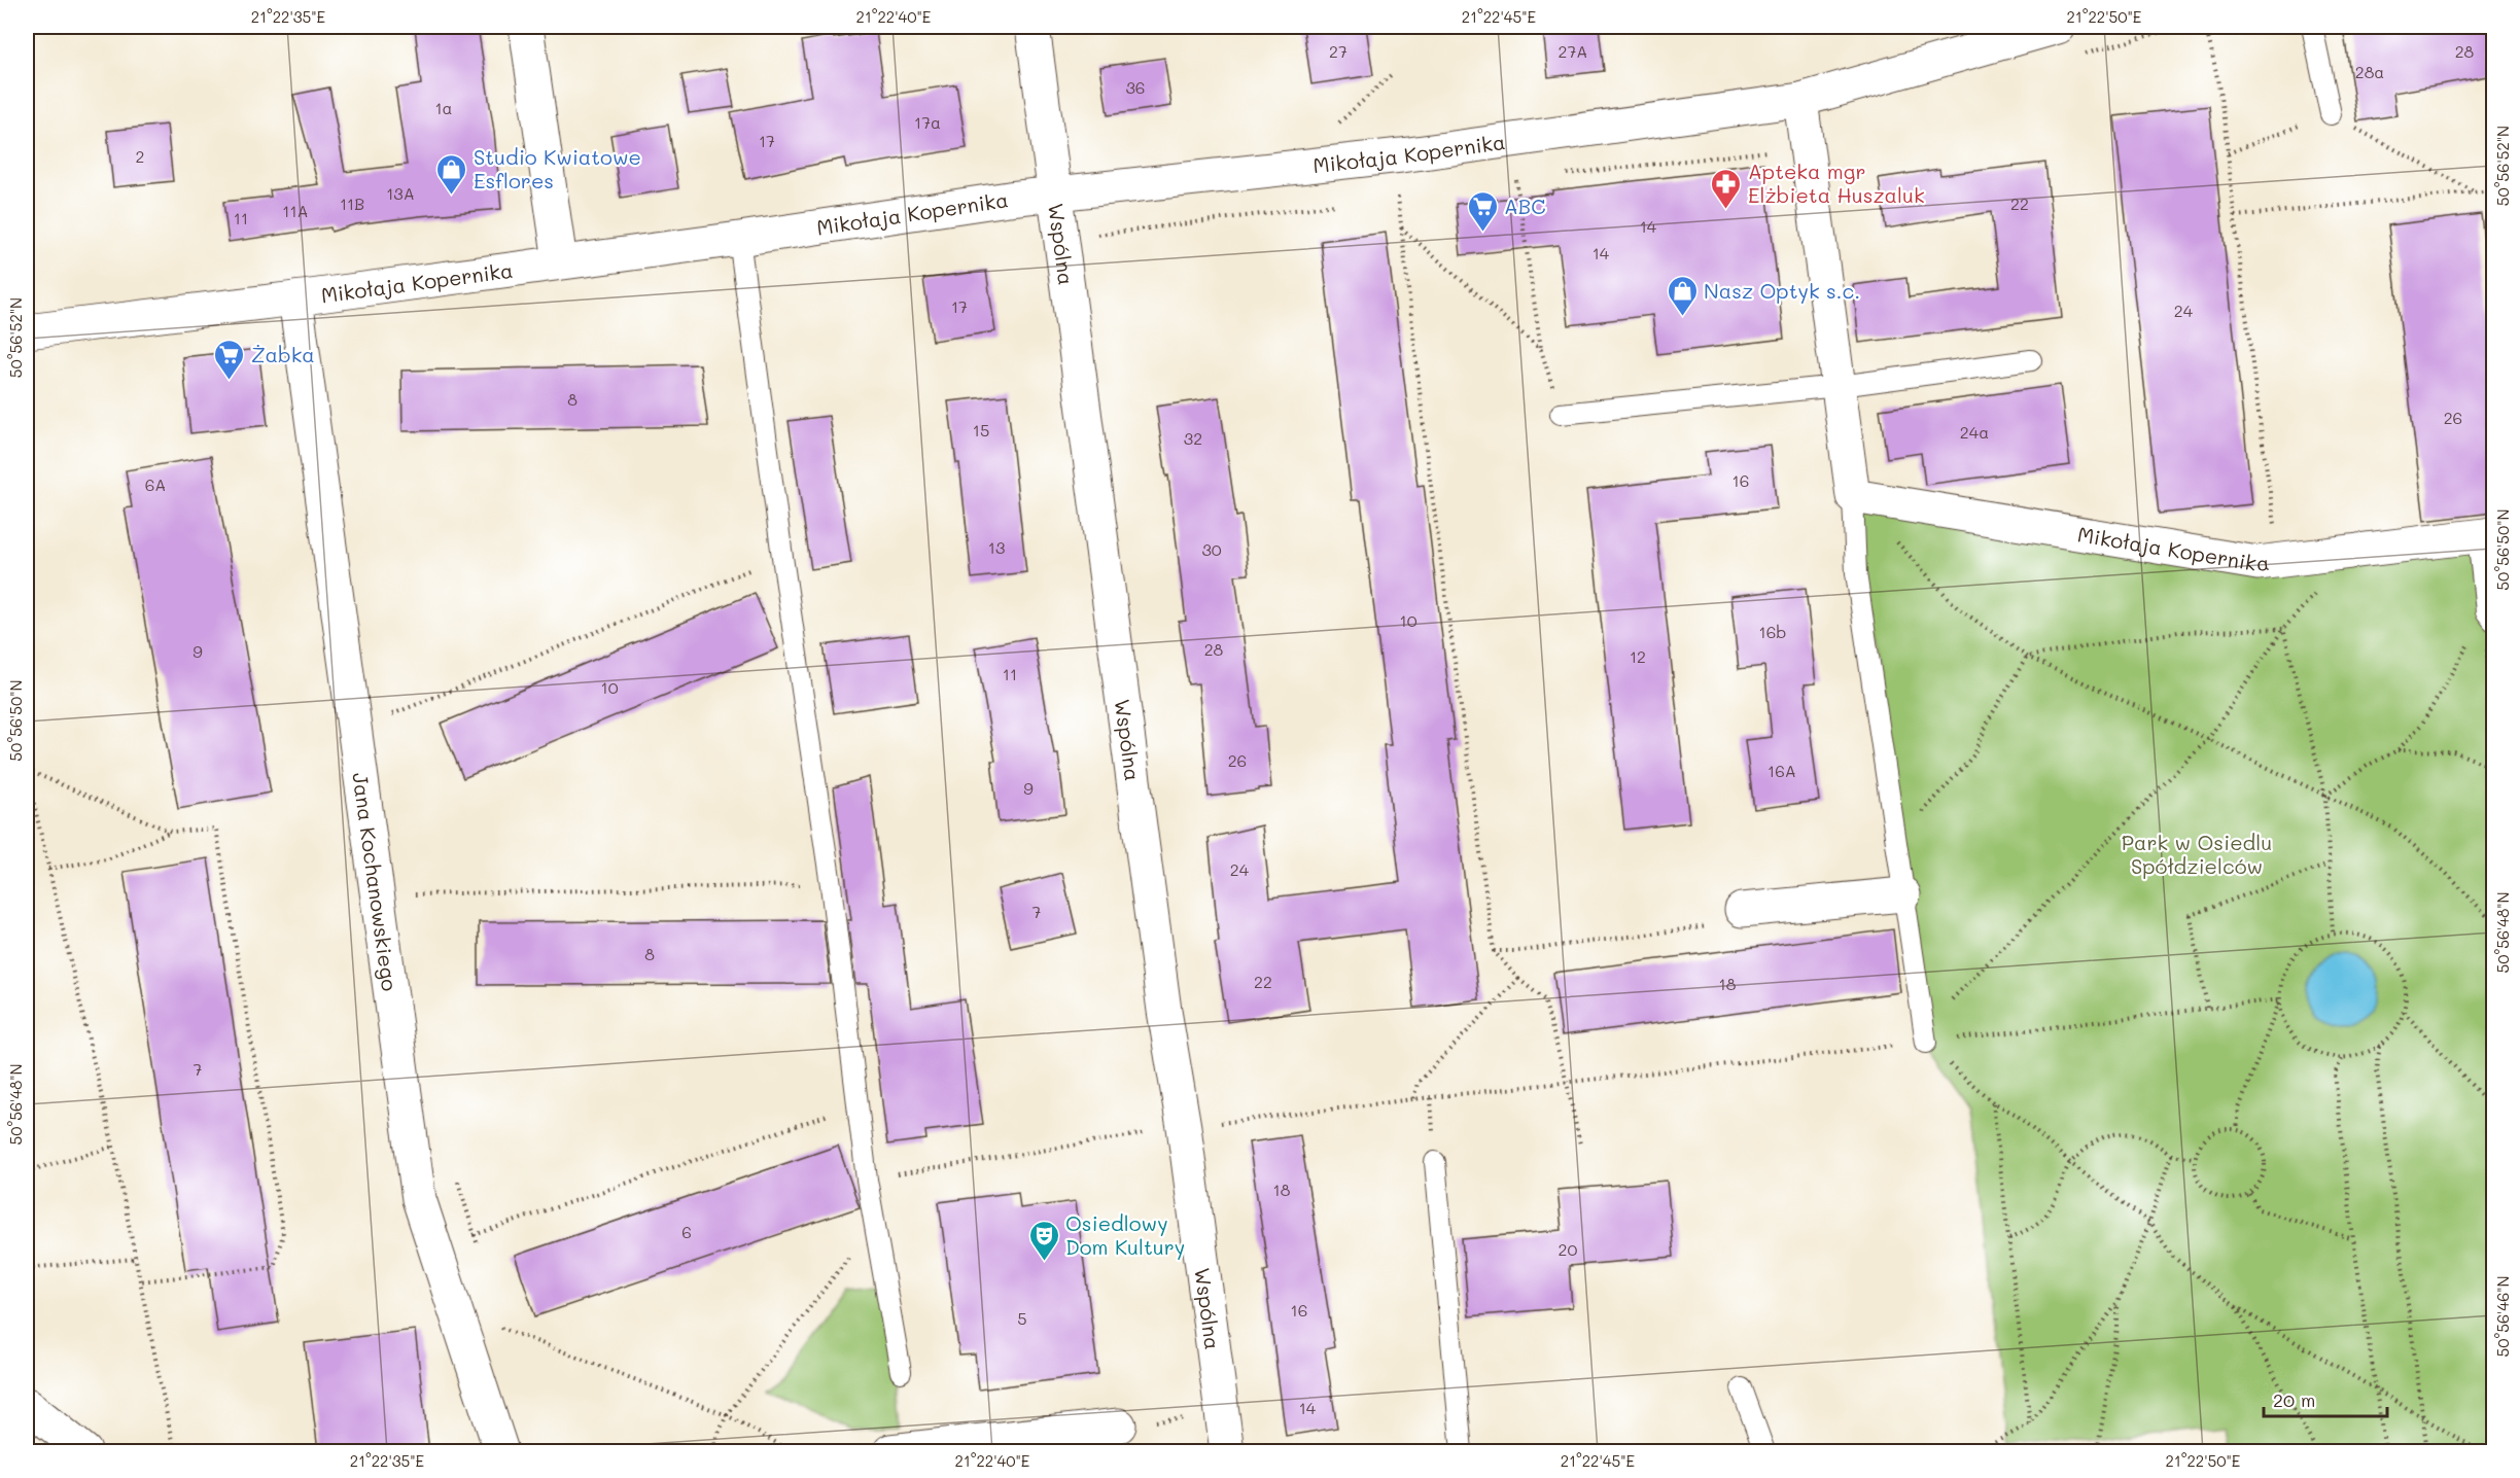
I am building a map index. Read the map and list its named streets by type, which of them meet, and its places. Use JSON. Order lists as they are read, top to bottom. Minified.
{"streets":{"street":["Mikołaja Kopernika","Wspólna","Jana Kochanowskiego"]},"crossings":[["Mikołaja Kopernika","Wspólna"],["Mikołaja Kopernika","Jana Kochanowskiego"]],"parks":["Park w Osiedlu Spółdzielców"],"places":{"shop":["Studio Kwiatowe Esflores","Nasz Optyk s.c."],"pharmacy":["Apteka mgr Elżbieta Huszaluk"],"supermarket":["ABC","Żabka"],"theatre":["Osiedlowy Dom Kultury"]},"house_numbers":["27","27A","28","28a","36","1a","17a","17","2","13A","11B","22","11A","11","14","14","17","24","8","26","15","24a","32","16","6A","13","30","10","16b","28","9","12","11","10","26","16A","9","24","7","8","22","18","7","18","6","20","16","5","14"],"scale_bar":"20 m","coordinates":["21°22'35\"E","21°22'40\"E","21°22'45\"E","21°22'50\"E","50°56'52\"N","50°56'50\"N","50°56'48\"N","50°56'46\"N"]}
